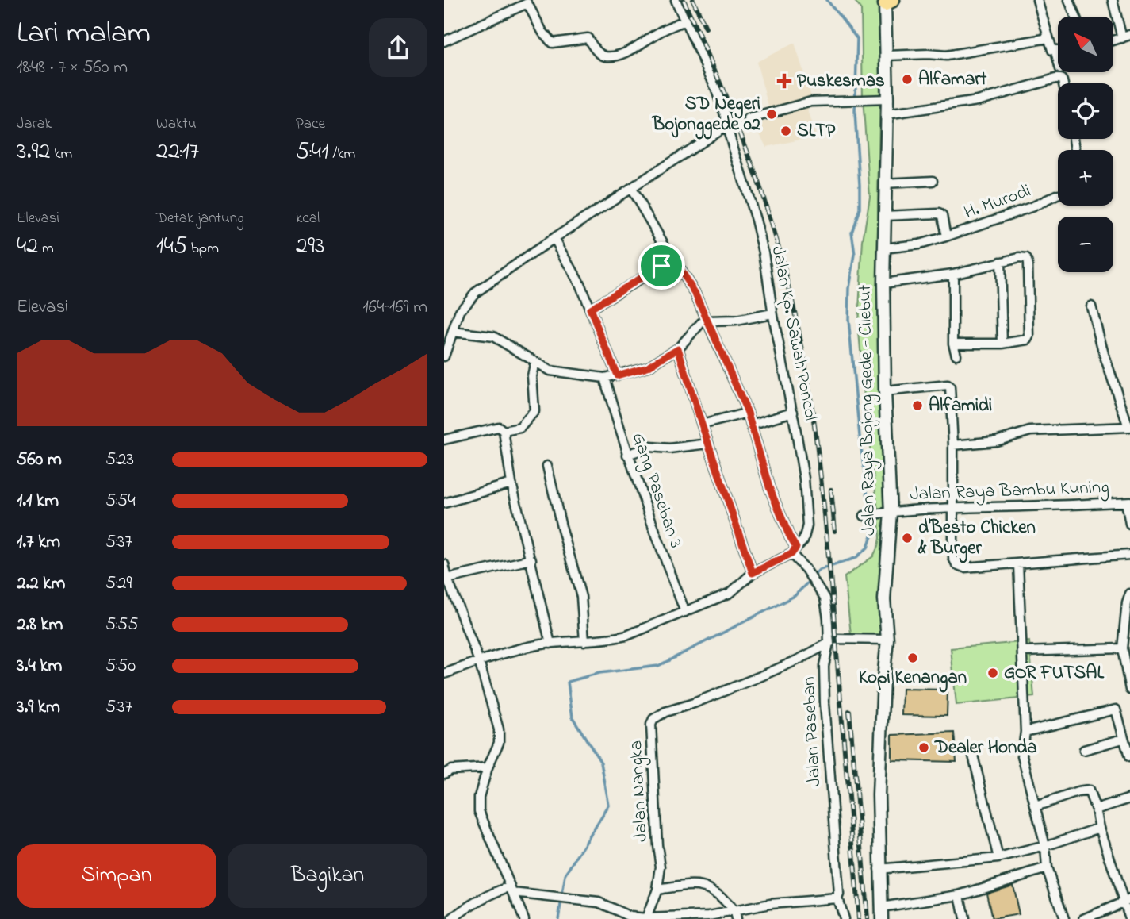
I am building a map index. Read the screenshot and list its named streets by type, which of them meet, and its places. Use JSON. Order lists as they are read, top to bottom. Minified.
{"streets":{"main road":["Jalan Raya Bojong Gede - Cilebut"],"street":["H. Murodi","Jalan Kp. Sawah Poncol","Gang Paseban 3","Jalan Raya Bambu Kuning","Jalan Paseban","Jalan Nangka"]},"crossings":[["H. Murodi","Jalan Raya Bojong Gede - Cilebut"],["Jalan Kp. Sawah Poncol","Jalan Paseban"],["Jalan Raya Bojong Gede - Cilebut","Jalan Raya Bambu Kuning"],["Jalan Paseban","Jalan Nangka"]],"places":{"other":["Alfamart","SD Negeri Bojonggede 02","SLTP","Alfamidi","d'Besto Chicken & Burger","Kopi Kenangan","GOR FUTSAL","Dealer Honda"],"health":["Puskesmas"]},"north":"top left","page":{"heading":["Lari malam","18:48 · 7 × 560 m"],"map_buttons":["+","−"],"stats":[["Jarak","3.92 km"],["Waktu","22:17"],["Pace","5:41 /km"],["Elevasi","42 m"],["Detak jantung","145 bpm"],["kcal","293"]],"chart":["Elevasi","164–169 m"],"list":[{"name":"560 m","note":"5:23"},{"name":"1.1 km","note":"5:54"},{"name":"1.7 km","note":"5:37"},{"name":"2.2 km","note":"5:29"},{"name":"2.8 km","note":"5:55"},{"name":"3.4 km","note":"5:50"},{"name":"3.9 km","note":"5:37"}],"buttons":["Simpan","Bagikan"]}}
